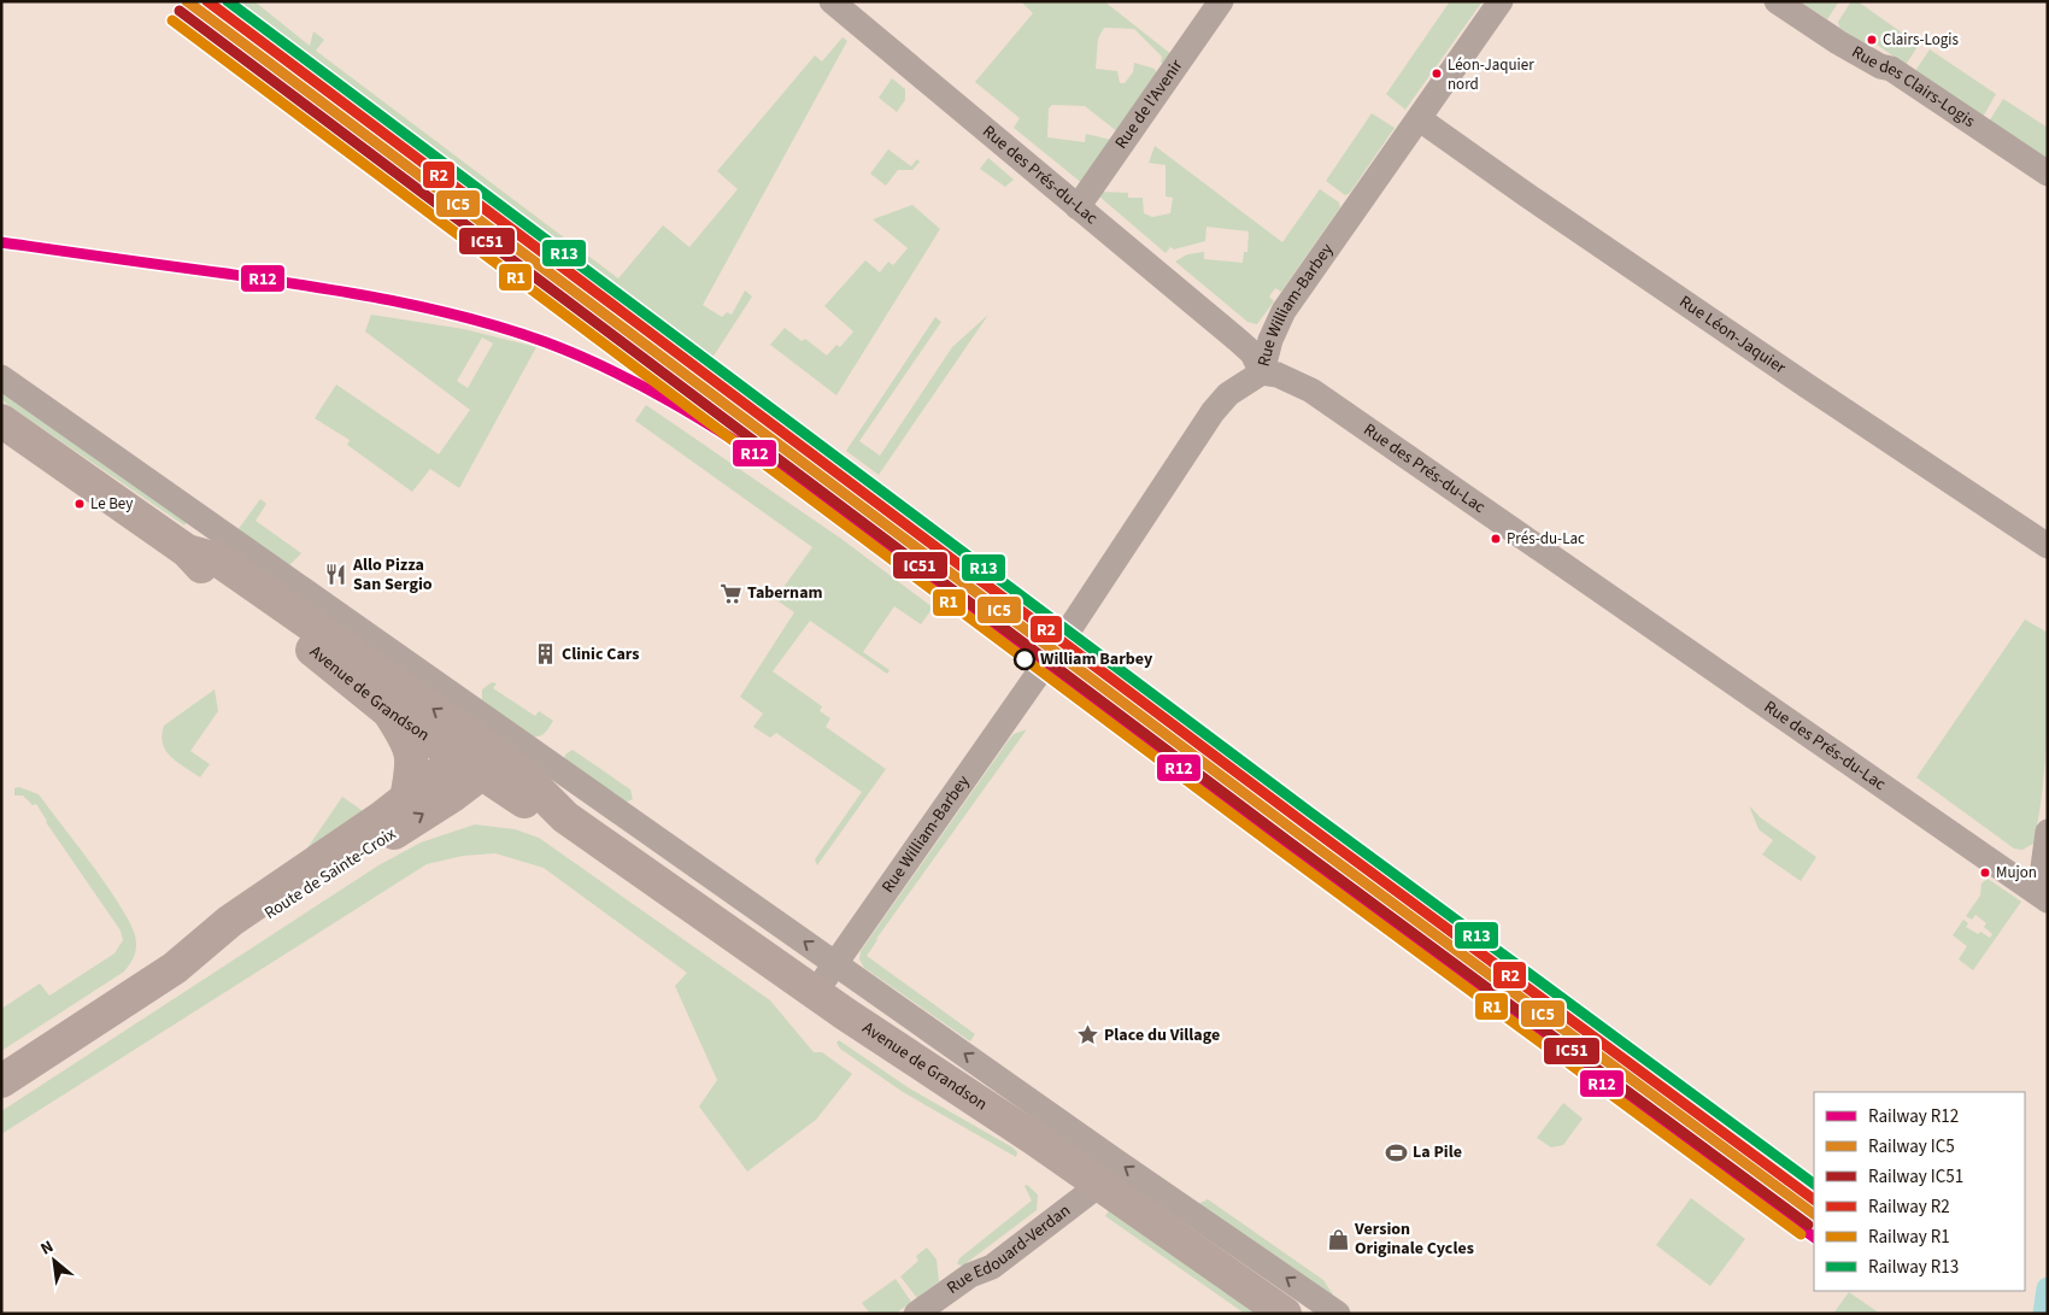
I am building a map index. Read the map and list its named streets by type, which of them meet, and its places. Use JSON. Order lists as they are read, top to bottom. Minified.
{"streets":{"main road":["Avenue de Grandson","Route de Sainte-Croix"],"street":["Rue des Clairs-Logis","Rue de l'Avenir","Rue des Prés-du-Lac","Rue William-Barbey","Rue Léon-Jaquier","Rue Edouard-Verdan"]},"crossings":[["Rue de l'Avenir","Rue des Prés-du-Lac"],["Rue des Prés-du-Lac","Rue William-Barbey"],["Rue William-Barbey","Rue Léon-Jaquier"],["Rue William-Barbey","Avenue de Grandson"],["Avenue de Grandson","Route de Sainte-Croix"],["Avenue de Grandson","Rue Edouard-Verdan"]],"places":{"other":["Clairs-Logis","Léon-Jaquier nord","Le Bey","Prés-du-Lac","William Barbey","Mujon"],"restaurant":["Allo Pizza San Sergio"],"supermarket":["Tabernam"],"building":["Clinic Cars"],"place":["Place du Village"],"sports":["La Pile"],"shop":["Version Originale Cycles"]},"lines":["rail line IC5","rail line R2","rail line R13","rail line IC51","rail line R1","rail line R12"],"legend":["Railway R12","Railway IC5","Railway IC51","Railway R2","Railway R1","Railway R13"],"north":"top left"}
